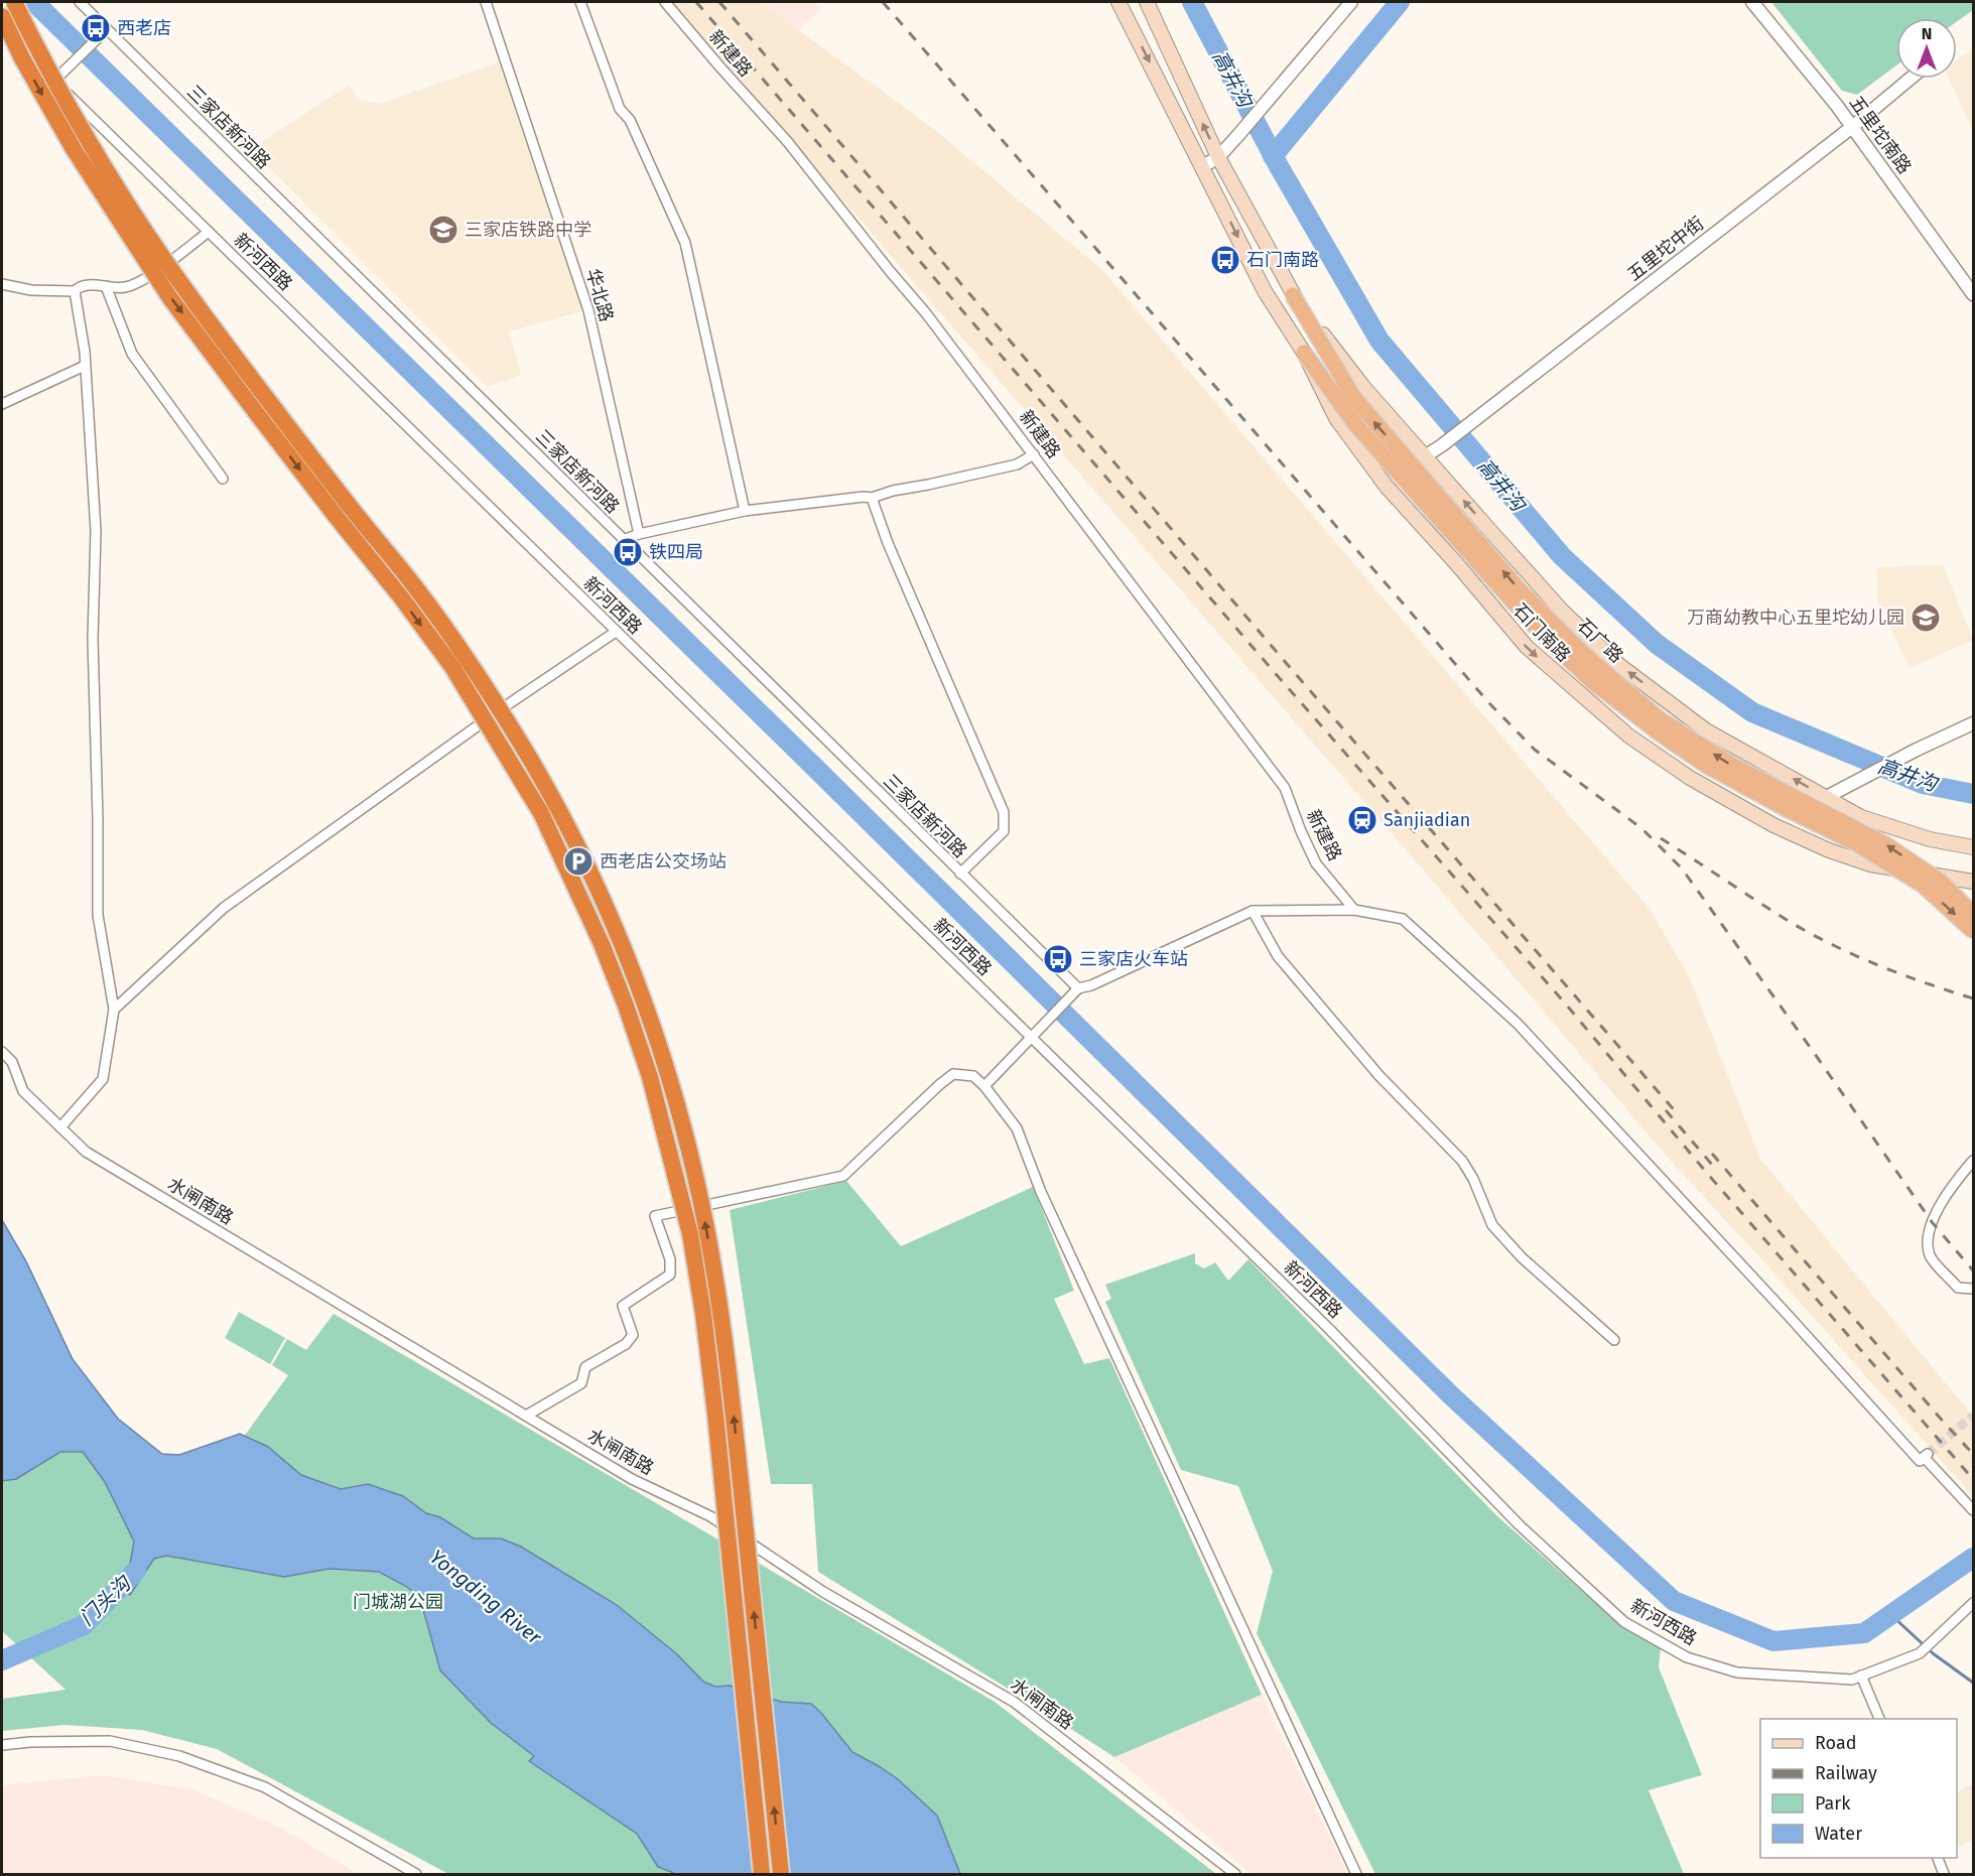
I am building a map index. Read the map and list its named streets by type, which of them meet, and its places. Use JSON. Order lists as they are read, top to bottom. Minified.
{"streets":{"main road":["石门南路","石广路"],"street":["新建路","三家店新河路","五里坨南路","五里坨中街","新河西路","华北路","水闸南路"]},"crossings":[["五里坨南路","五里坨中街"],["五里坨中街","石门南路"],["石门南路","石广路"]],"water":["高井沟","Yongding River","门头沟"],"parks":["门城湖公园"],"places":{"bus stop":["西老店","石门南路","铁四局","三家店火车站"],"school or university":["三家店铁路中学","万商幼教中心五里坨幼儿园"],"station":["Sanjiadian"],"parking":["西老店公交场站"]},"legend":["Road","Railway","Park","Water"],"north":"top"}
